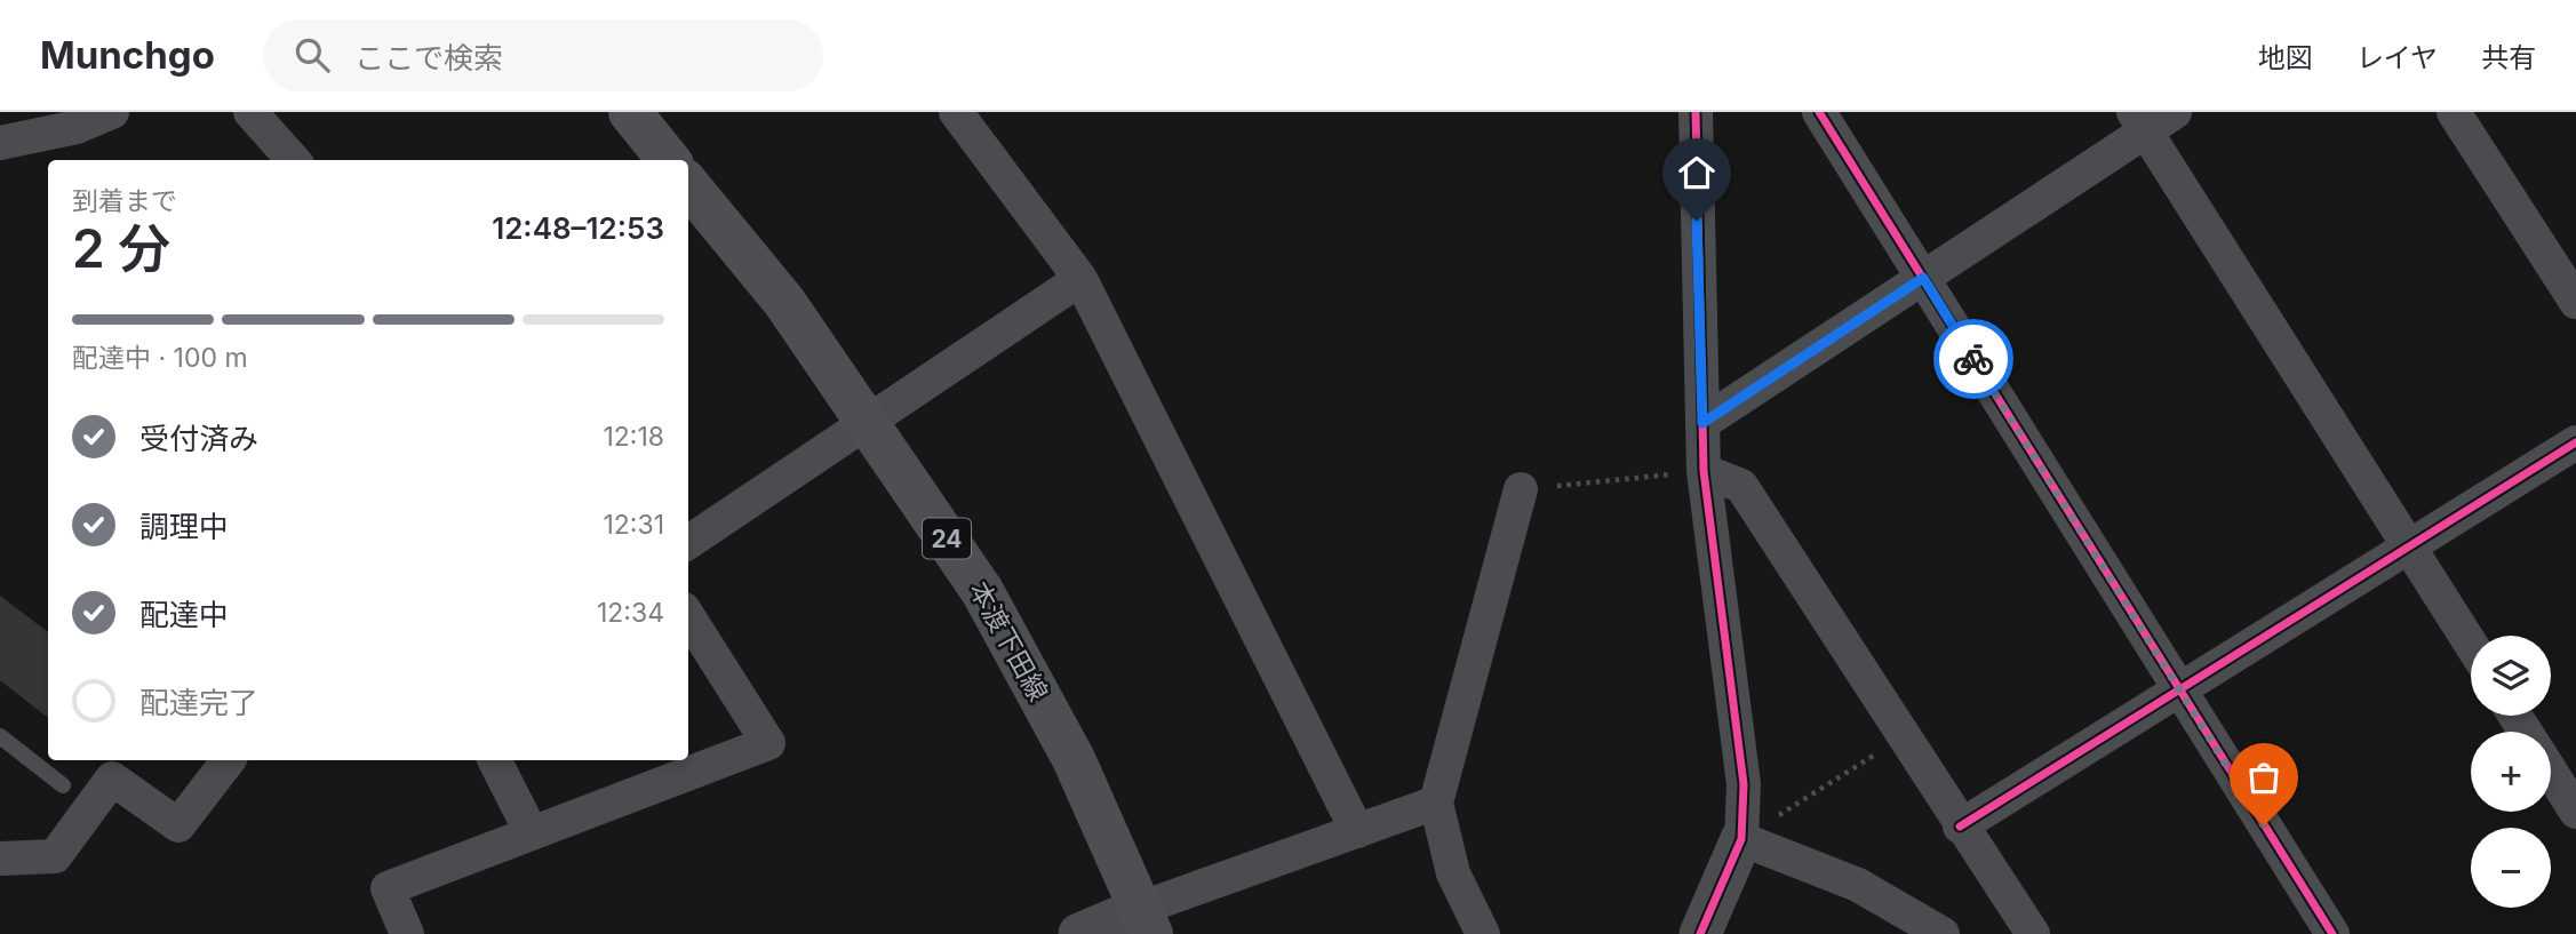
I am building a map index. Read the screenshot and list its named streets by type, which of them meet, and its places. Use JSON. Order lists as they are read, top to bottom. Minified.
{"streets":{"main road":["24","本渡下田線"]},"page":{"header":"Munchgo","search":"ここで検索","nav":["地図","レイヤ","共有"],"heading":["2 分","到着まで","12:48–12:53"],"bar":"配達中 · 100 m","list":[["受付済み","12:18"],["調理中","12:31"],["配達中","12:34"],"配達完了"],"map_buttons":["+","−"]}}
